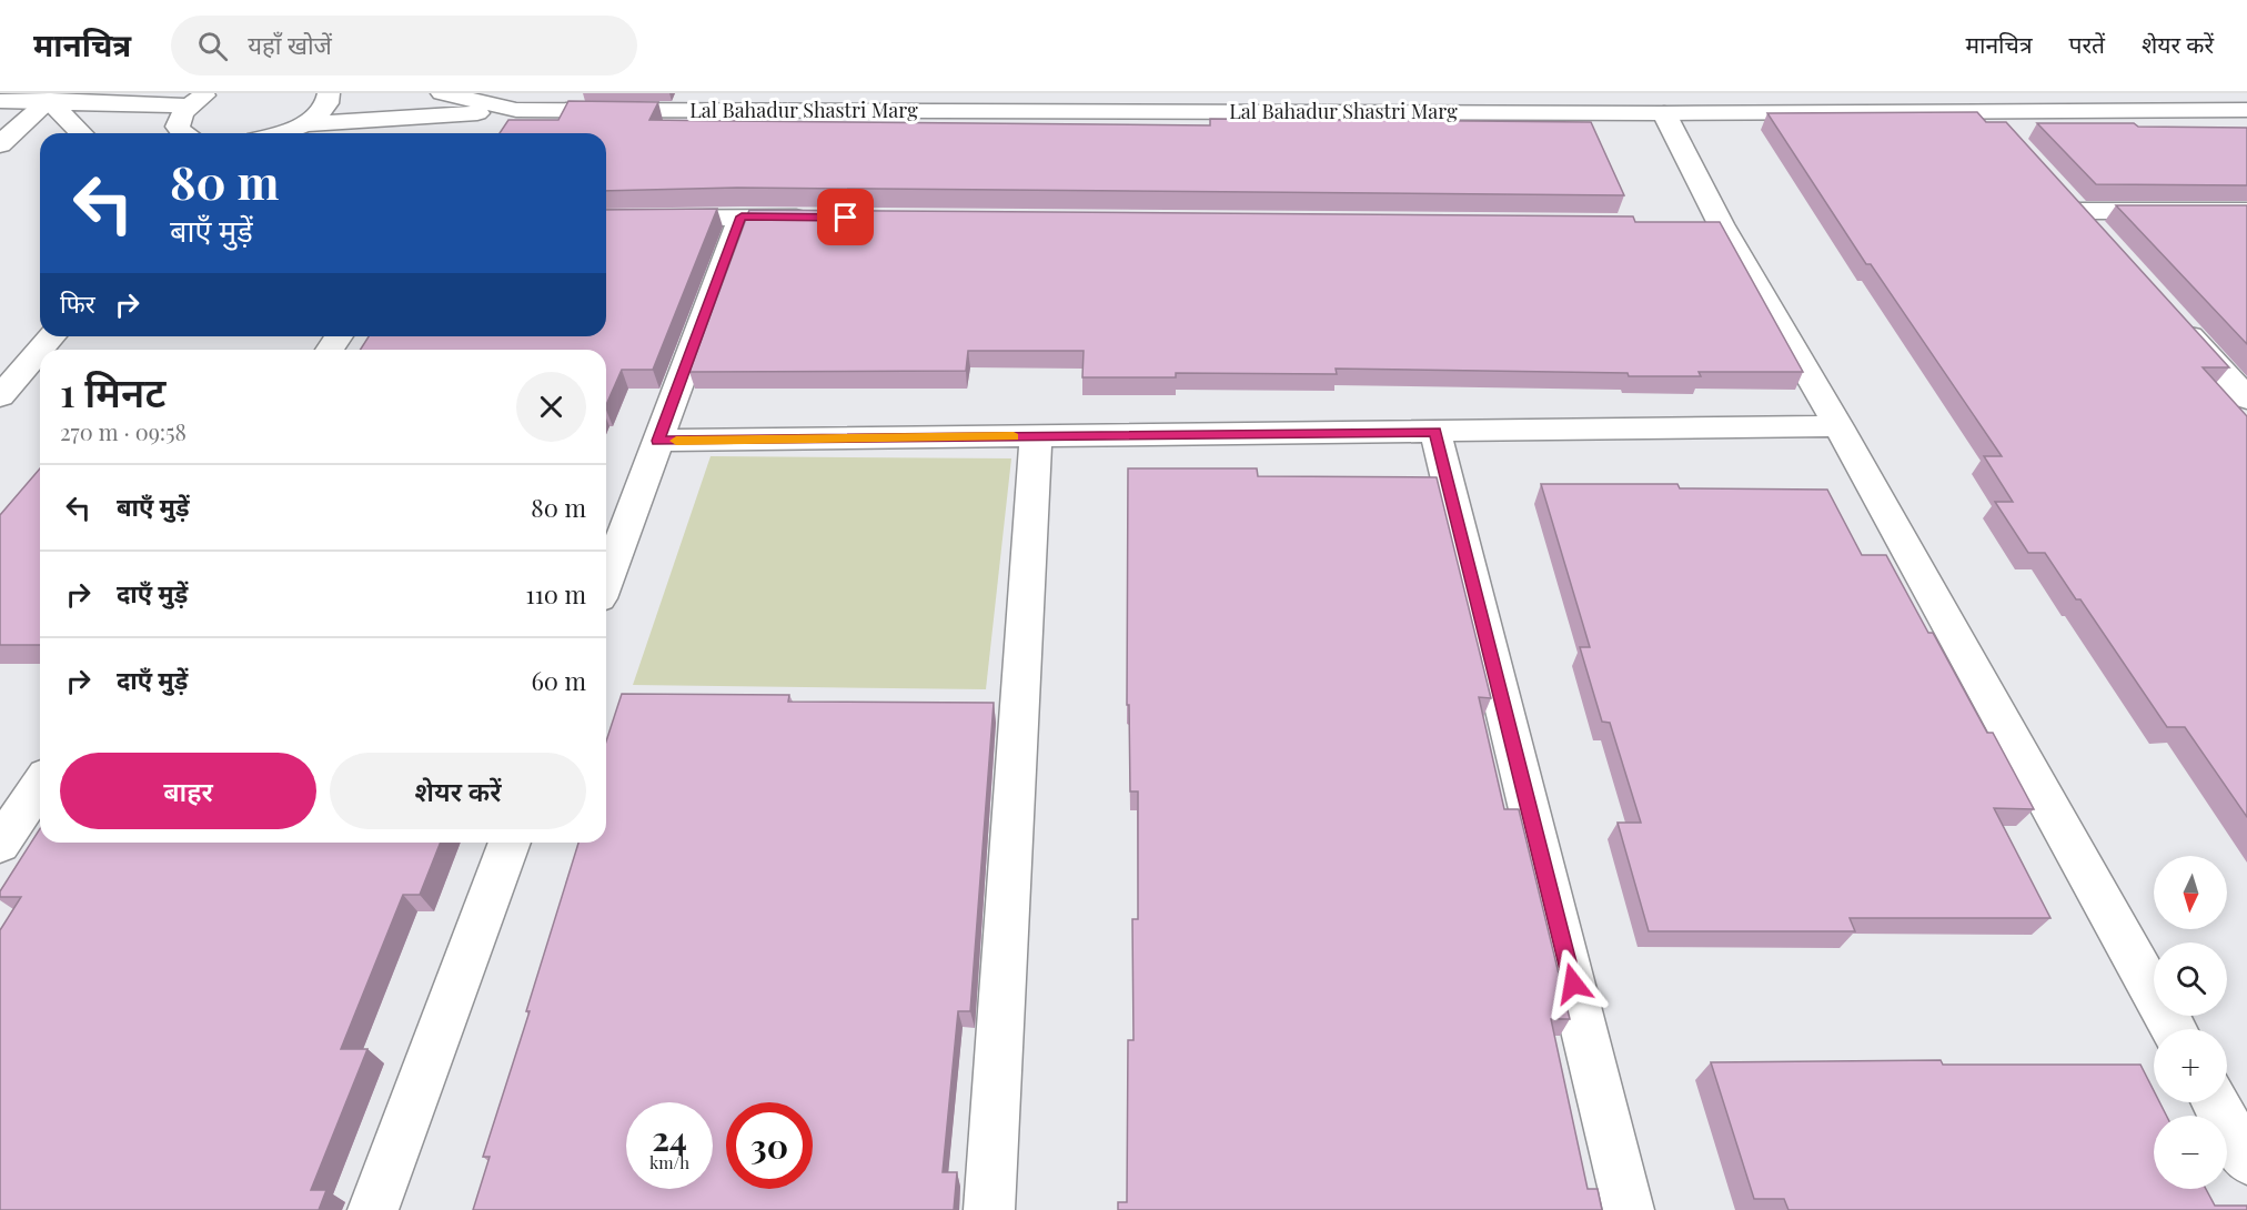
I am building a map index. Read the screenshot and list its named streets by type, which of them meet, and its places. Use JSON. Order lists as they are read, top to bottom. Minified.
{"streets":{"street":["Lal Bahadur Shastri Marg"]},"north":"bottom","page":{"header":"मानचित्र","search":"यहाँ खोजें","nav":["मानचित्र","परतें","शेयर करें"],"turn":["80 m","बाएँ मुड़ें"],"then":"फिर","heading":["1 मिनट","270 m · 09:58"],"list":[{"name":"बाएँ मुड़ें","value":"80 m"},{"name":"दाएँ मुड़ें","value":"110 m"},{"name":"दाएँ मुड़ें","value":"60 m"}],"buttons":["बाहर","शेयर करें"],"map_buttons":["+","−"],"speed":"24 km/h","limit":"30"}}
